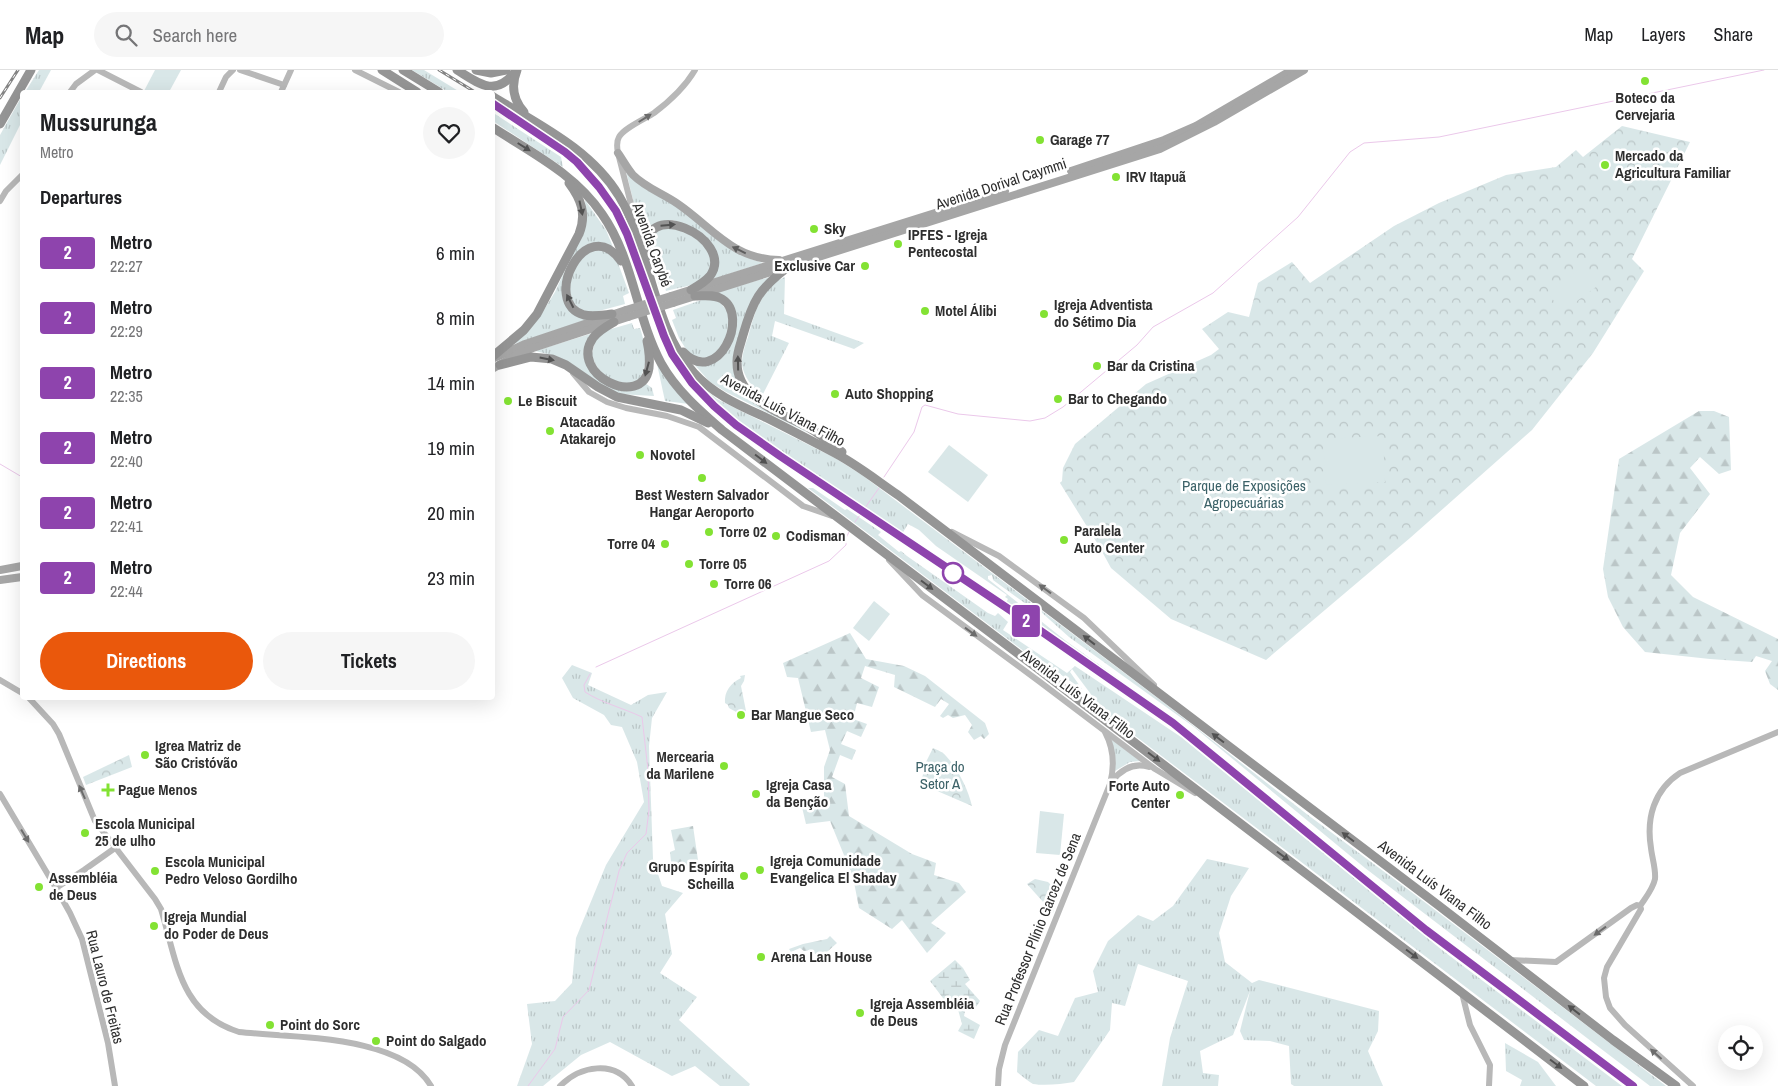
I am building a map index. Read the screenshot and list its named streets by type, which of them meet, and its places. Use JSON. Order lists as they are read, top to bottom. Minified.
{"streets":{"highway":["Avenida Carybé","Avenida Luís Viana Filho"],"main road":["Avenida Dorival Caymmi","Rua Professor Plínio Garcez de Sena","Rua Lauro de Freitas"]},"crossings":[["Avenida Carybé","Avenida Luís Viana Filho"],["Avenida Luís Viana Filho","Rua Professor Plínio Garcez de Sena"]],"parks":["Parque de Exposições Agropecuárias","Praça do Setor A"],"places":{"other":["Boteco da Cervejaria","Garage 77","Mercado da Agricultura Familiar","IRV Itapuã","Sky","IPFES - Igreja Pentecostal","Exclusive Car","Motel Álibi","Igreja Adventista do Sétimo Dia","Bar da Cristina","Auto Shopping","Bar to Chegando","Le Biscuit","Atacadão Atakarejo","Novotel","Best Western Salvador Hangar Aeroporto","Torre 02","Codisman","Paralela Auto Center","Torre 04","Torre 05","Torre 06","Bar Mangue Seco","Igrea Matriz de São Cristóvão","Mercearia da Marilene","Igreja Casa da Benção","Forte Auto Center","Escola Municipal 25 de ulho","Igreja Comunidade Evangelica El Shaday","Escola Municipal Pedro Veloso Gordilho","Grupo Espírita Scheilla","Assembléia de Deus","Igreja Mundial do Poder de Deus","Arena Lan House","Igreja Assembléia de Deus","Point do Sorc","Point do Salgado"],"health":["Pague Menos"]},"lines":["metro line 2"],"page":{"header":"Map","search":"Search here","nav":["Map","Layers","Share"],"on_map":"2","heading":[["Mussurunga","Metro"],"Departures"],"list":[{"mark":"2","name":"Metro","note":"22:27","value":"6 min"},{"mark":"2","name":"Metro","note":"22:29","value":"8 min"},{"mark":"2","name":"Metro","note":"22:35","value":"14 min"},{"mark":"2","name":"Metro","note":"22:40","value":"19 min"},{"mark":"2","name":"Metro","note":"22:41","value":"20 min"},{"mark":"2","name":"Metro","note":"22:44","value":"23 min"}],"buttons":["Directions","Tickets"]}}
